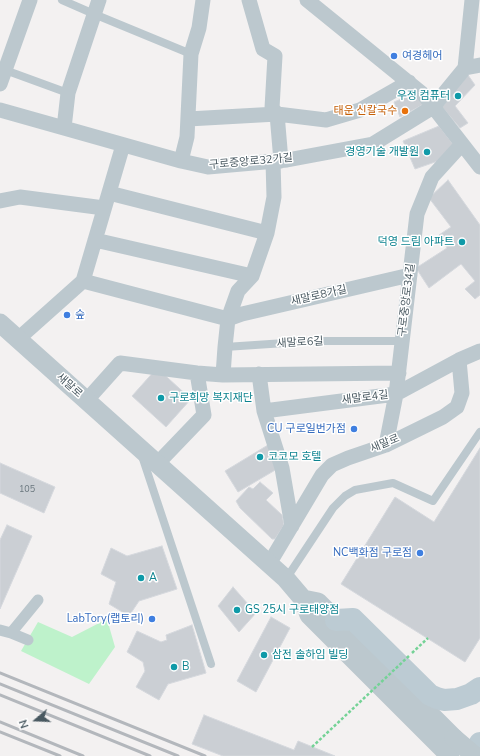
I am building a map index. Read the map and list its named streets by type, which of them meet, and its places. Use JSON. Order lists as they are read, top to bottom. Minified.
{"streets":{"street":["구로중앙로32가길","새말로8가길","구로중앙로34길","새말로","새말로4길"],"lane":["새말로6길"]},"crossings":[["새말로8가길","구로중앙로34길"],["구로중앙로34길","새말로6길"],["구로중앙로34길","새말로"],["구로중앙로34길","새말로4길"],["새말로","새말로4길"]],"places":["여경헤어","우정 컴퓨터","태운 신칼국수","경영기술 개발원","덕영 드림 아파트","숲","구로희망 복지재단","CU 구로일번가점","코코모 호텔","NC백화점 구로점","A","GS 25시 구로태양점","LabTory(랩토리)","삼전 솔하임 빌딩","B"],"house_numbers":["105"],"north":"left"}
